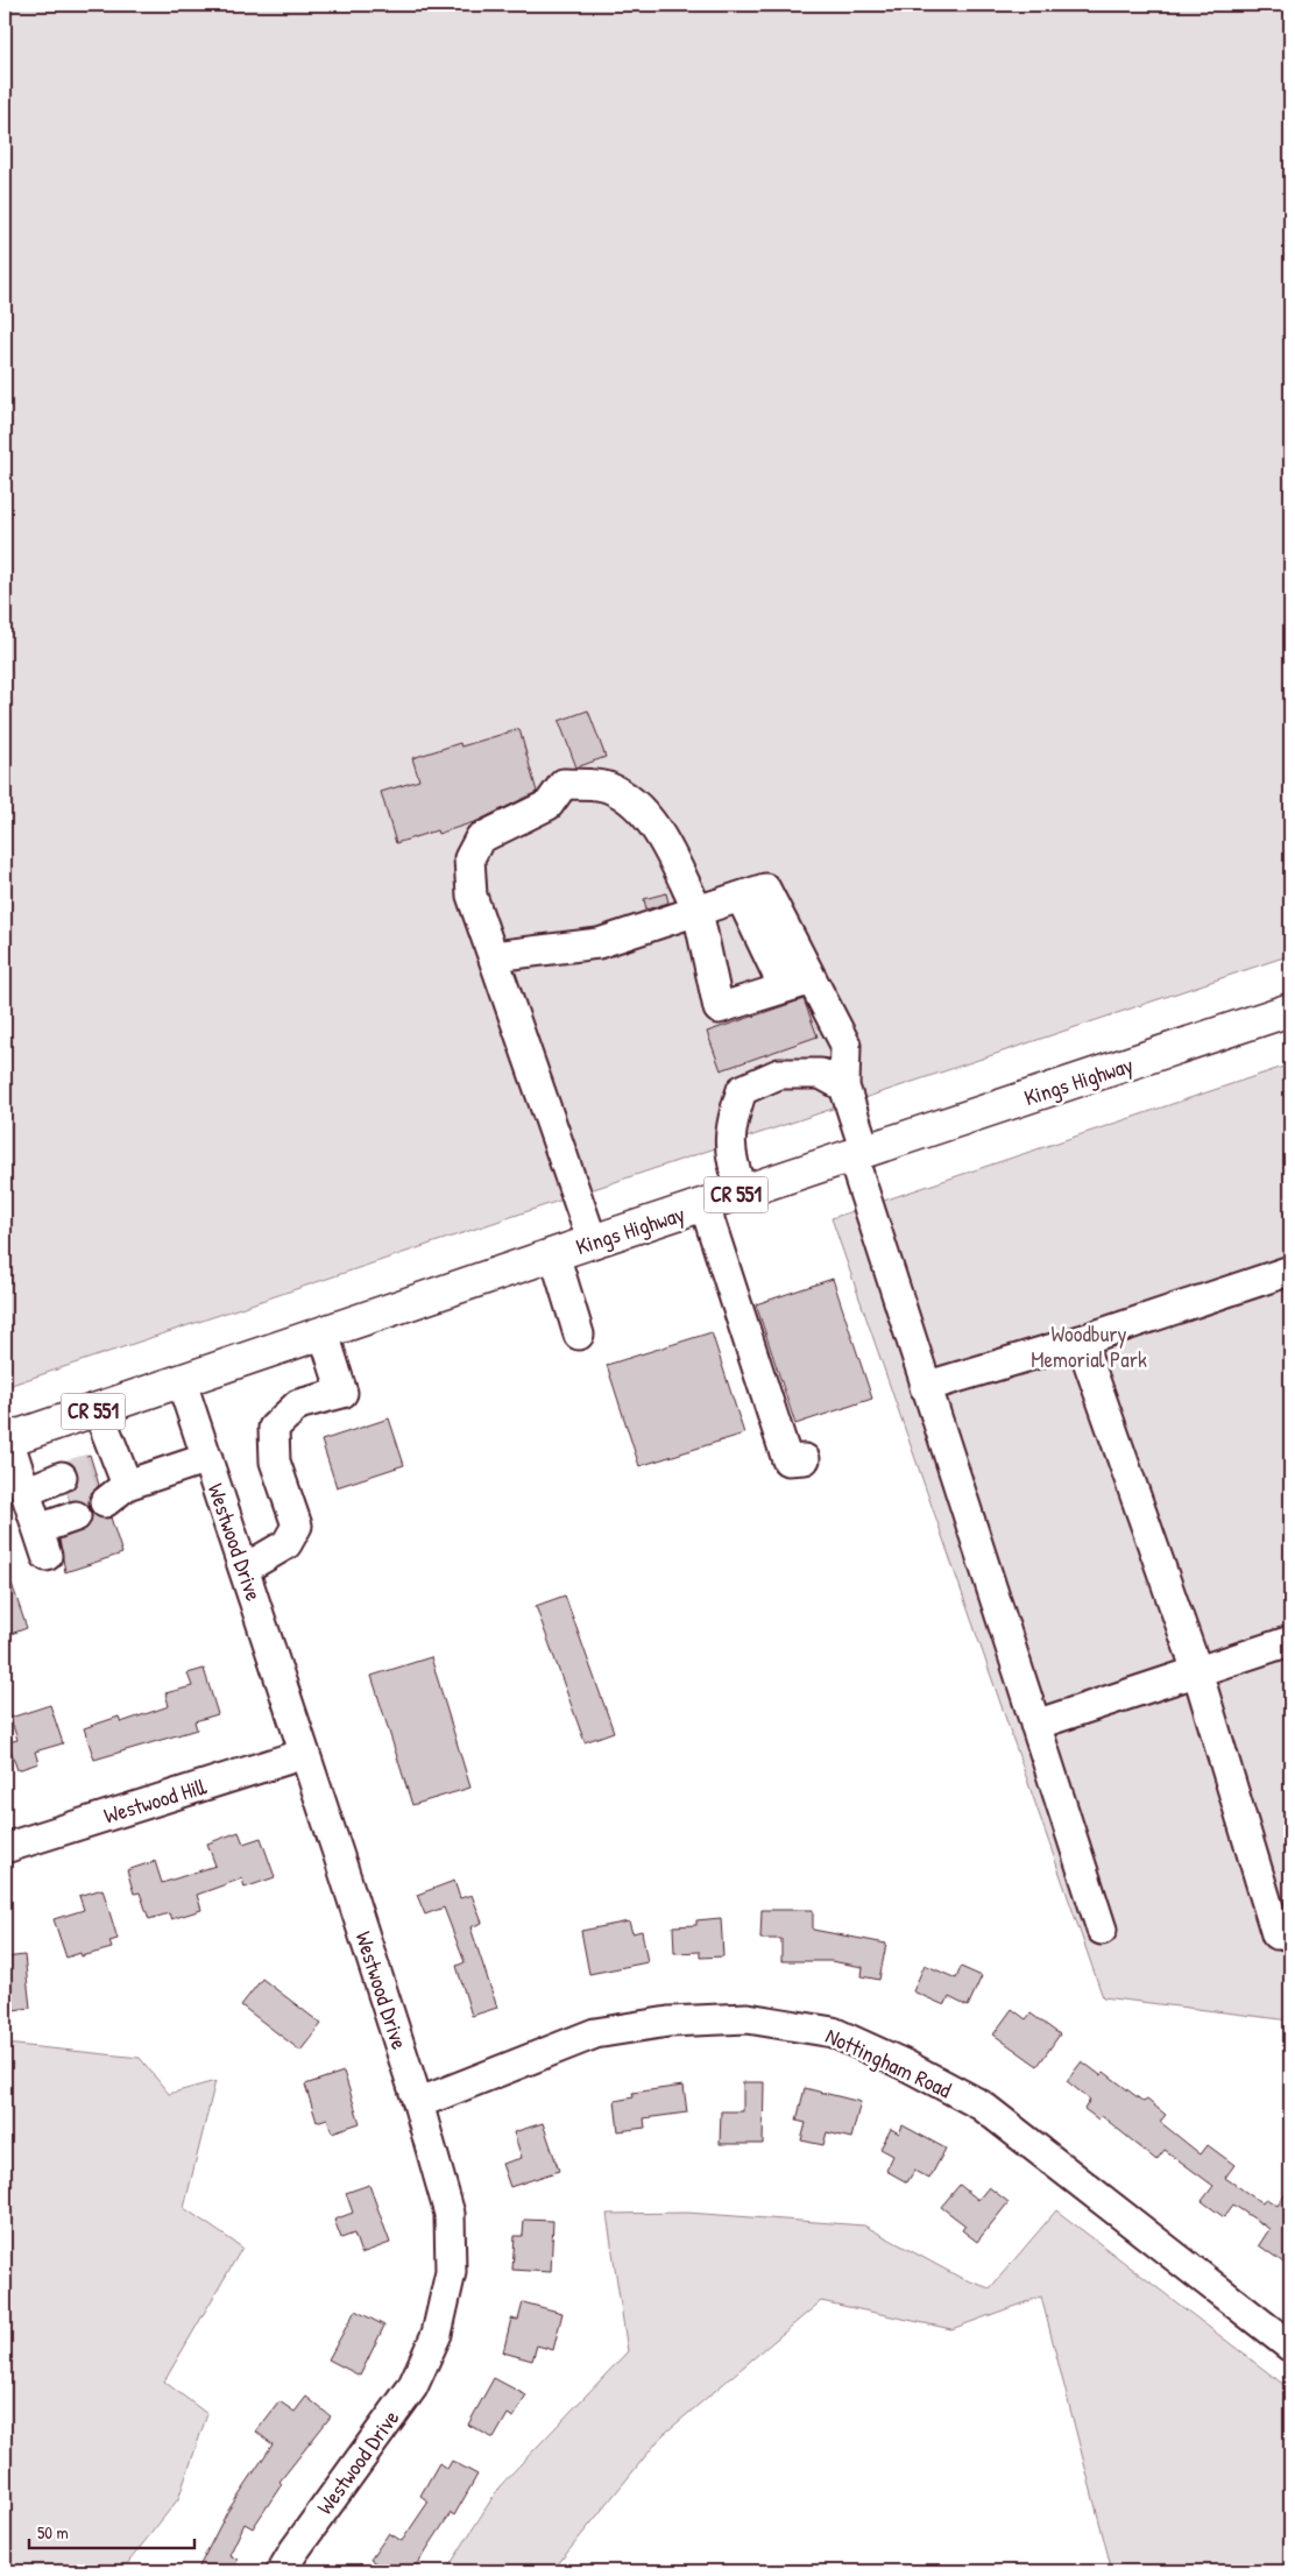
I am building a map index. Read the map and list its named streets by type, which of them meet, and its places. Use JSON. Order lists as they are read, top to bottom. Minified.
{"streets":{"main road":["Kings Highway","CR 551"],"street":["Westwood Drive","Westwood Hill","Nottingham Road"]},"crossings":[["Kings Highway","Westwood Drive"],["Westwood Drive","Westwood Hill"],["Westwood Drive","Nottingham Road"]],"parks":["Woodbury Memorial Park"],"scale_bar":"50 m"}
